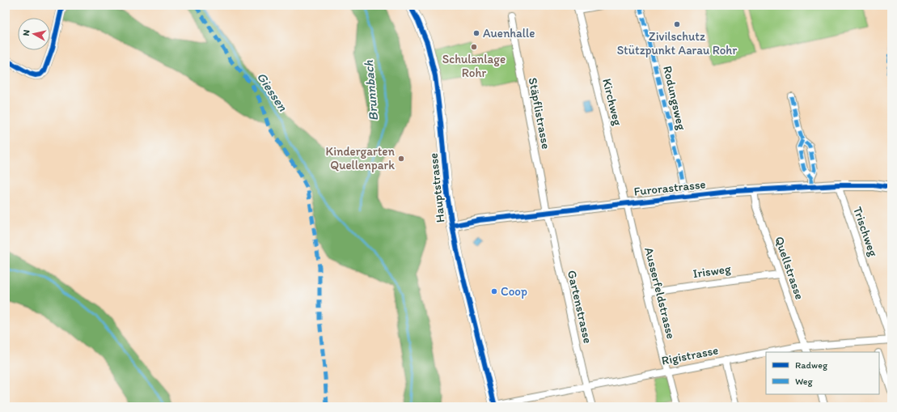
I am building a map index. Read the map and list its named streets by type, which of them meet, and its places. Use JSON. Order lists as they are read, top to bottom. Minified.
{"streets":{"main road":["Hauptstrasse","Furorastrasse"],"street":["Rodungsweg","Kirchweg","Stäpflistrasse","Trischweg","Quellstrasse","Irisweg","Ausserfeldstrasse","Gartenstrasse","Rigistrasse"]},"crossings":[["Rodungsweg","Furorastrasse"],["Kirchweg","Furorastrasse"],["Kirchweg","Ausserfeldstrasse"],["Stäpflistrasse","Furorastrasse"],["Stäpflistrasse","Gartenstrasse"],["Hauptstrasse","Furorastrasse"],["Hauptstrasse","Rigistrasse"],["Furorastrasse","Trischweg"],["Furorastrasse","Quellstrasse"],["Furorastrasse","Ausserfeldstrasse"],["Furorastrasse","Gartenstrasse"],["Trischweg","Rigistrasse"],["Quellstrasse","Irisweg"],["Quellstrasse","Rigistrasse"],["Irisweg","Ausserfeldstrasse"],["Ausserfeldstrasse","Rigistrasse"],["Gartenstrasse","Rigistrasse"]],"water":["Brunnbach","Giessen"],"places":["Zivilschutz Stützpunkt Aarau Rohr","Auenhalle","Schulanlage Rohr","Kindergarten Quellenpark","Coop"],"legend":["Radweg","Weg"],"north":"left"}
